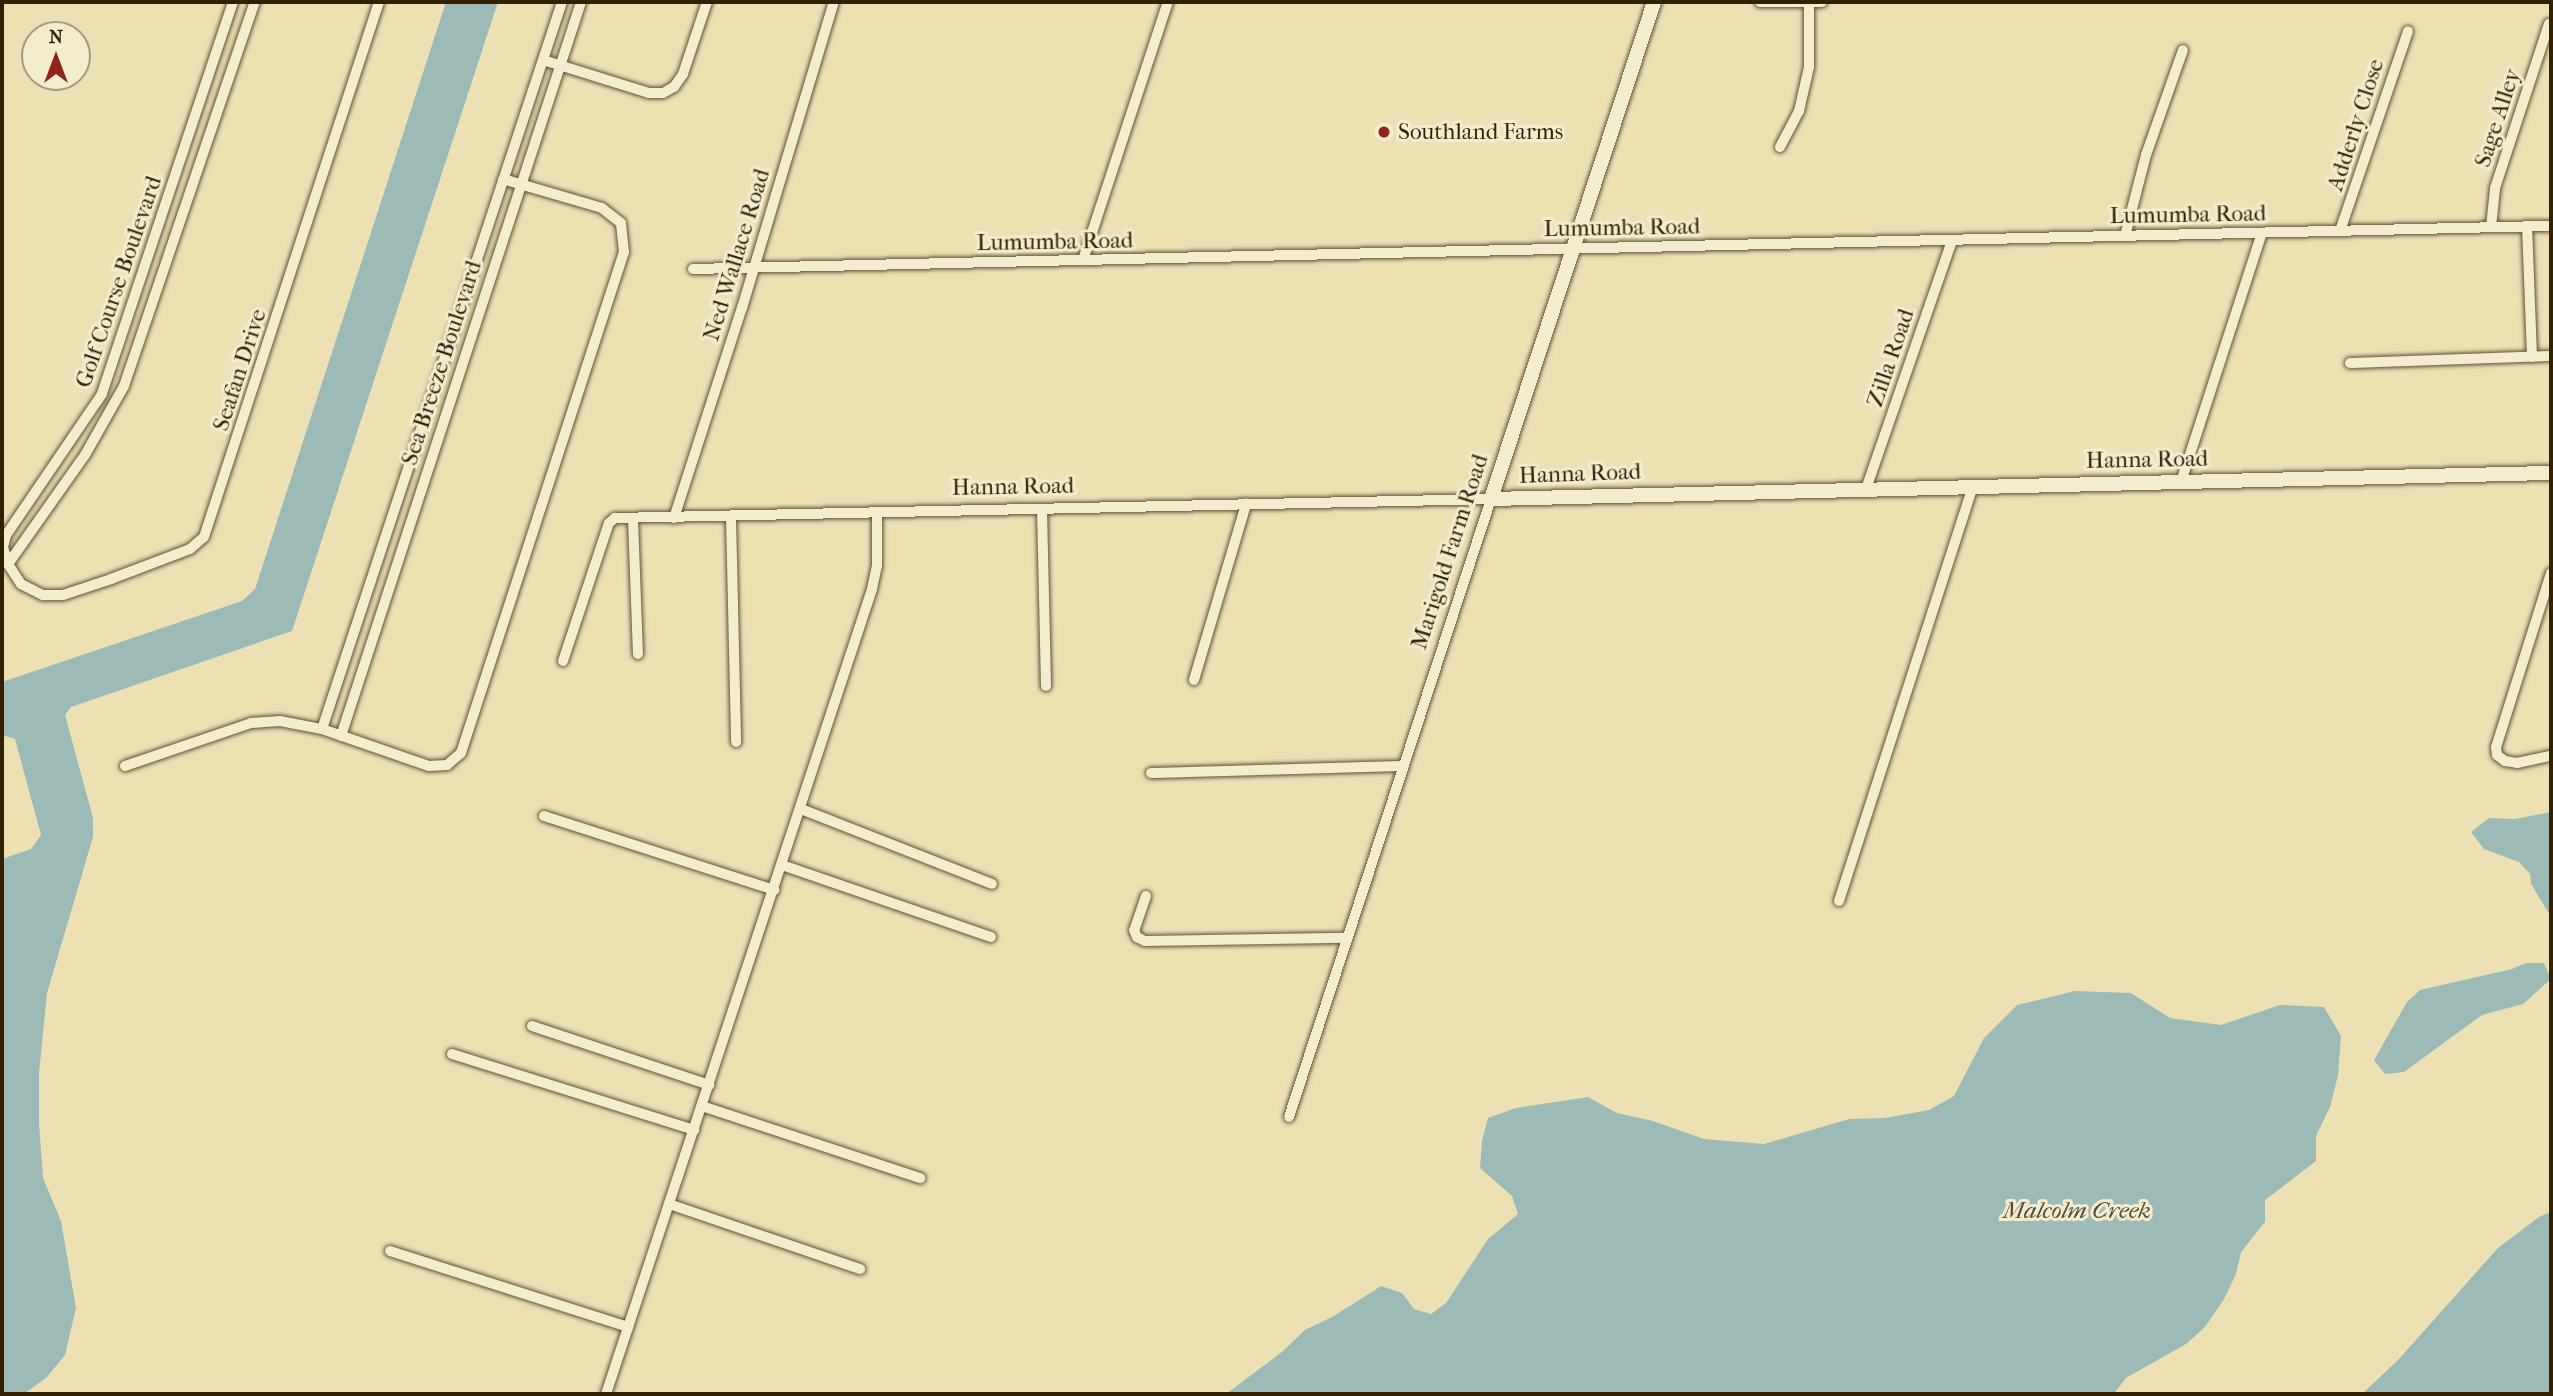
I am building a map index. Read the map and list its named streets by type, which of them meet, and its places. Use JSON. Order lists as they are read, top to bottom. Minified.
{"streets":{"street":["Sage Alley","Adderly Close","Lumumba Road","Ned Wallace Road","Golf Course Boulevard","Zilla Road","Sea Breeze Boulevard","Seafan Drive","Hanna Road","Marigold Farm Road"]},"crossings":[["Sage Alley","Lumumba Road"],["Adderly Close","Lumumba Road"],["Lumumba Road","Ned Wallace Road"],["Lumumba Road","Zilla Road"],["Lumumba Road","Marigold Farm Road"],["Ned Wallace Road","Hanna Road"],["Golf Course Boulevard","Seafan Drive"],["Zilla Road","Hanna Road"],["Hanna Road","Marigold Farm Road"]],"water":["Malcolm Creek"],"places":["Southland Farms"],"north":"top"}
